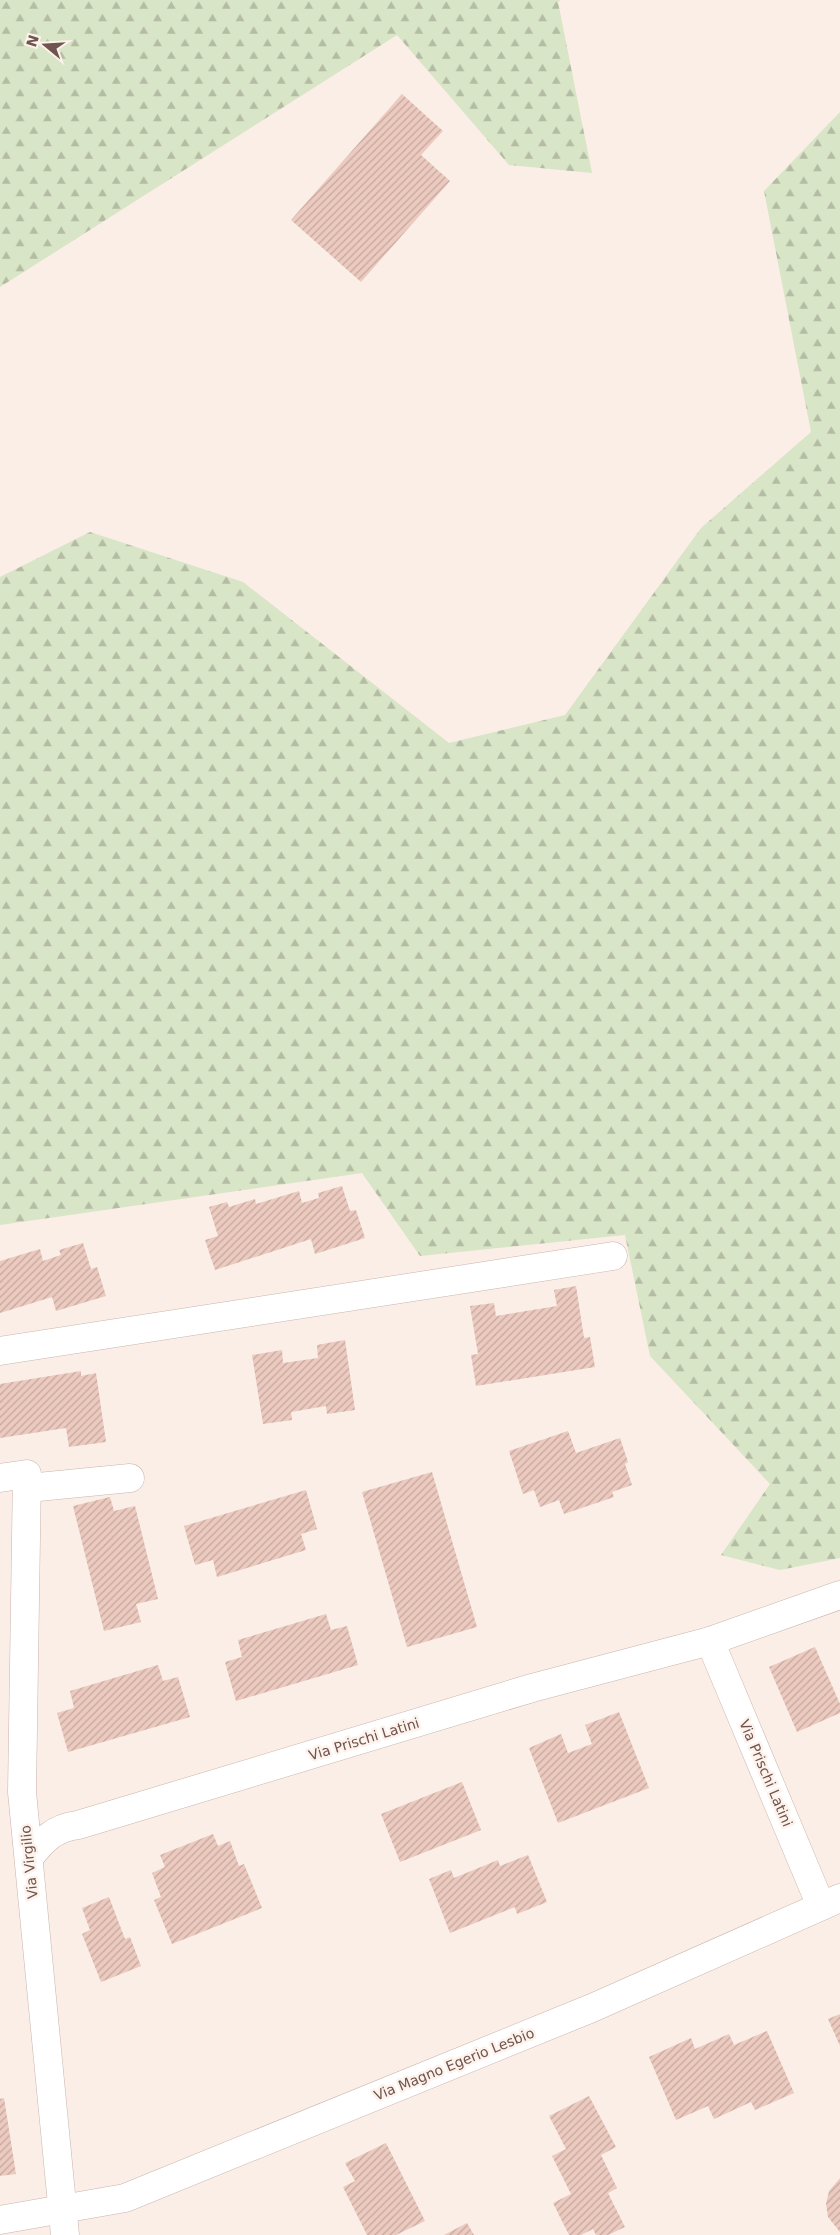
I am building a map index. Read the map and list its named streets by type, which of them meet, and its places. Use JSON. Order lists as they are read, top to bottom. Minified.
{"streets":{"street":["Via Prischi Latini","Via Virgilio","Via Magno Egerio Lesbio"]},"crossings":[["Via Prischi Latini","Via Virgilio"],["Via Prischi Latini","Via Magno Egerio Lesbio"],["Via Virgilio","Via Magno Egerio Lesbio"]],"north":"left"}
